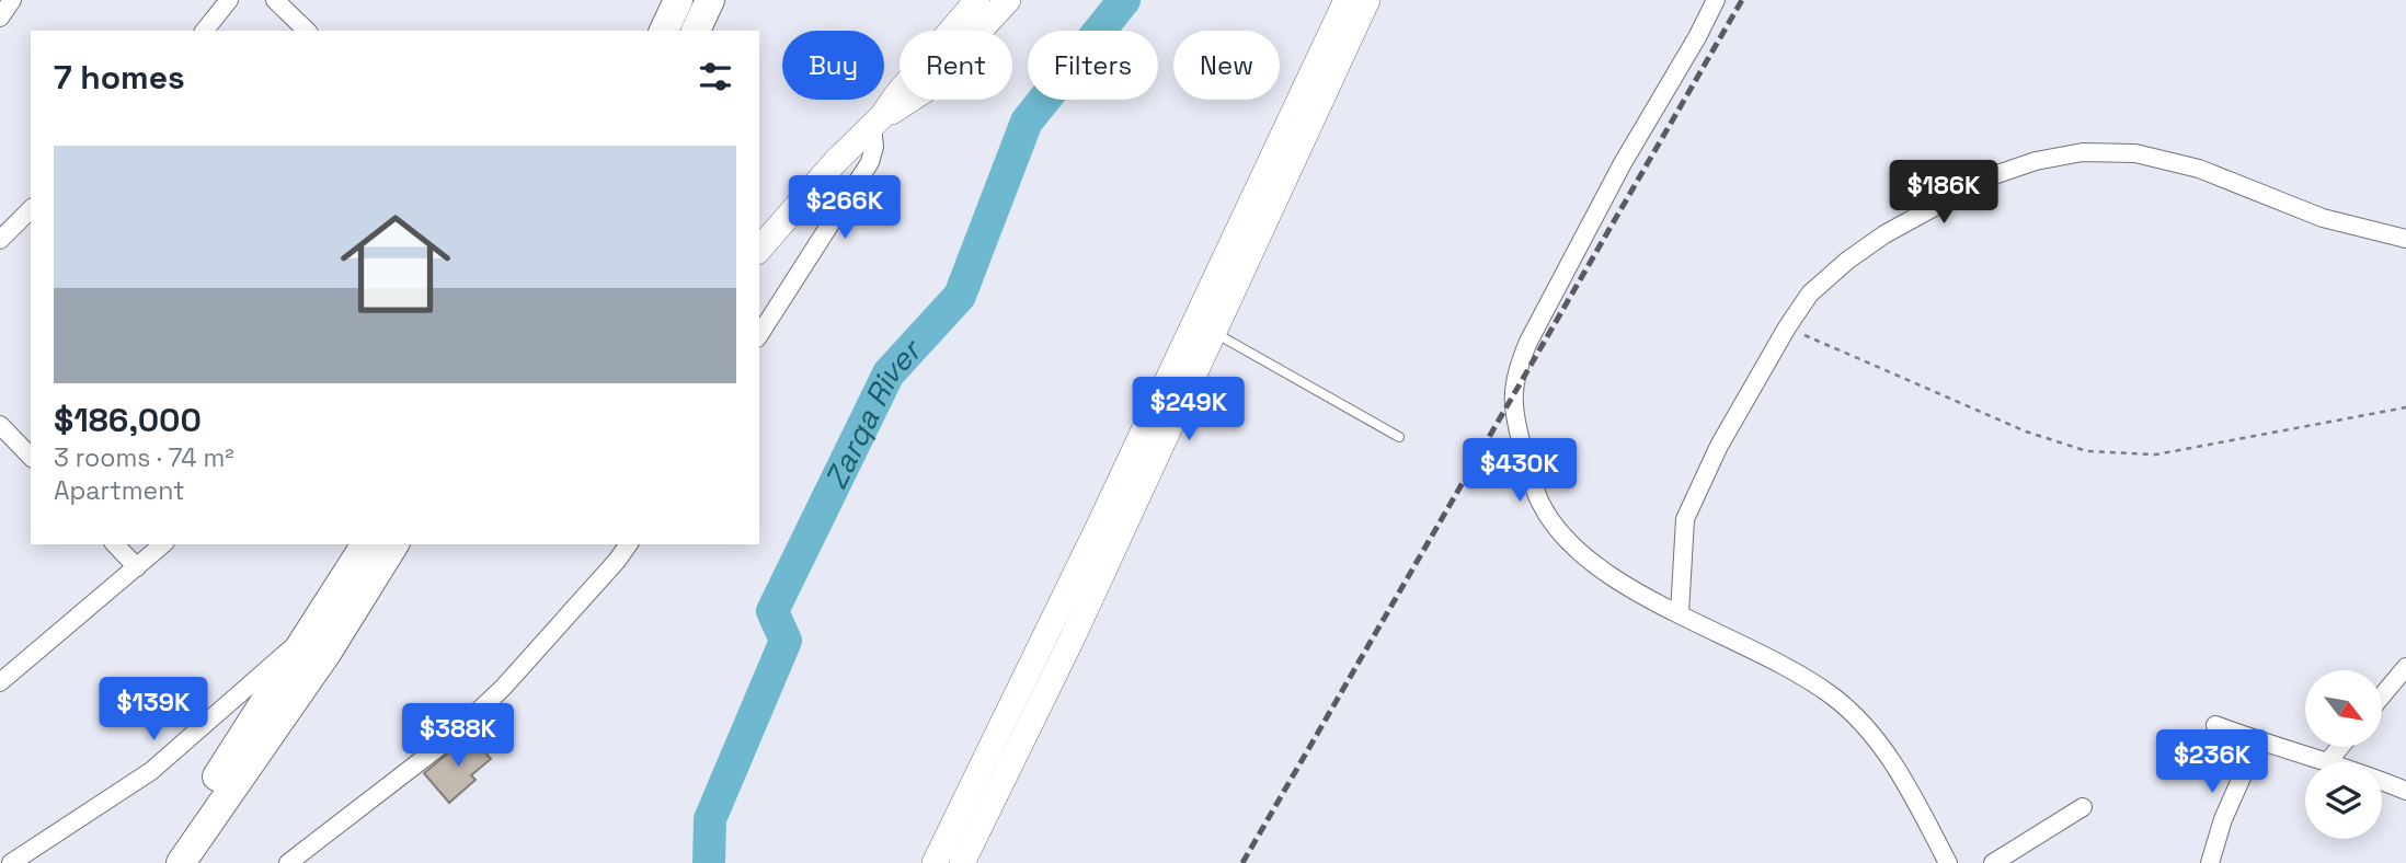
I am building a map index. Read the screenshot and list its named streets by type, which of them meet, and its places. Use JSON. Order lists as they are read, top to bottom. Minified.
{"water":["Zarqa River"],"north":"bottom right","page":{"chip":["Buy","Rent","Filters","New"],"heading":"7 homes","list":[{"name":"$186,000","note":"3 rooms · 74 m² · Apartment"}],"price":["$186K","$266K","$249K","$430K","$139K","$388K","$236K"]}}
